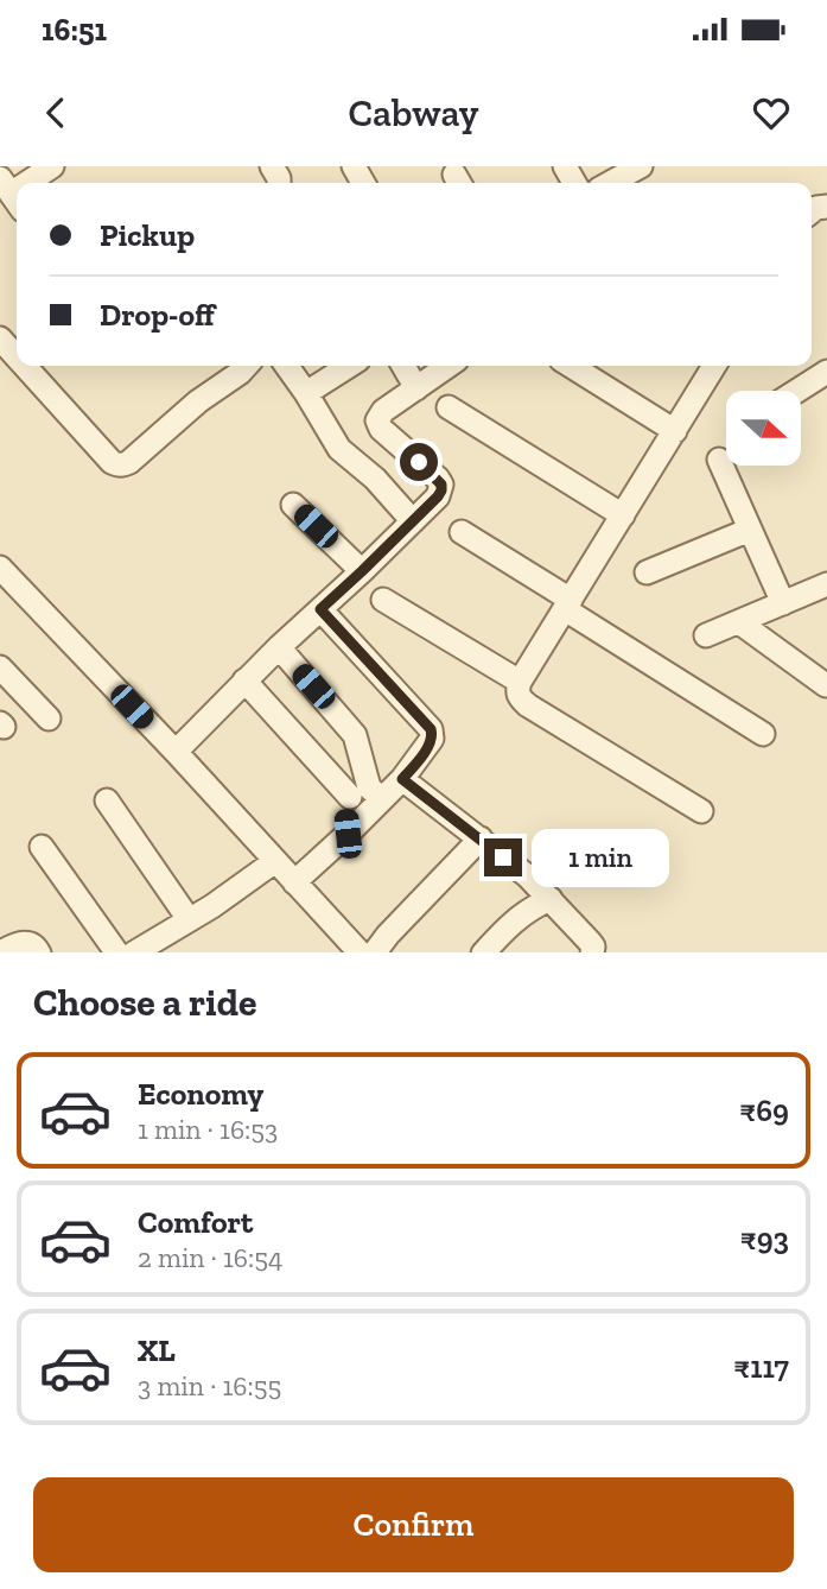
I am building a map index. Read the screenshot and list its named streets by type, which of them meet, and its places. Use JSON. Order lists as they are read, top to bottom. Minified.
{"north":"right","page":{"status":"16:51","header":"Cabway","banner":["Pickup","Drop-off"],"bubble":"1 min","heading":"Choose a ride","list":[{"name":"Economy","note":"1 min · 16:53","value":"₹69"},{"name":"Comfort","note":"2 min · 16:54","value":"₹93"},{"name":"XL","note":"3 min · 16:55","value":"₹117"}],"buttons":"Confirm"}}
